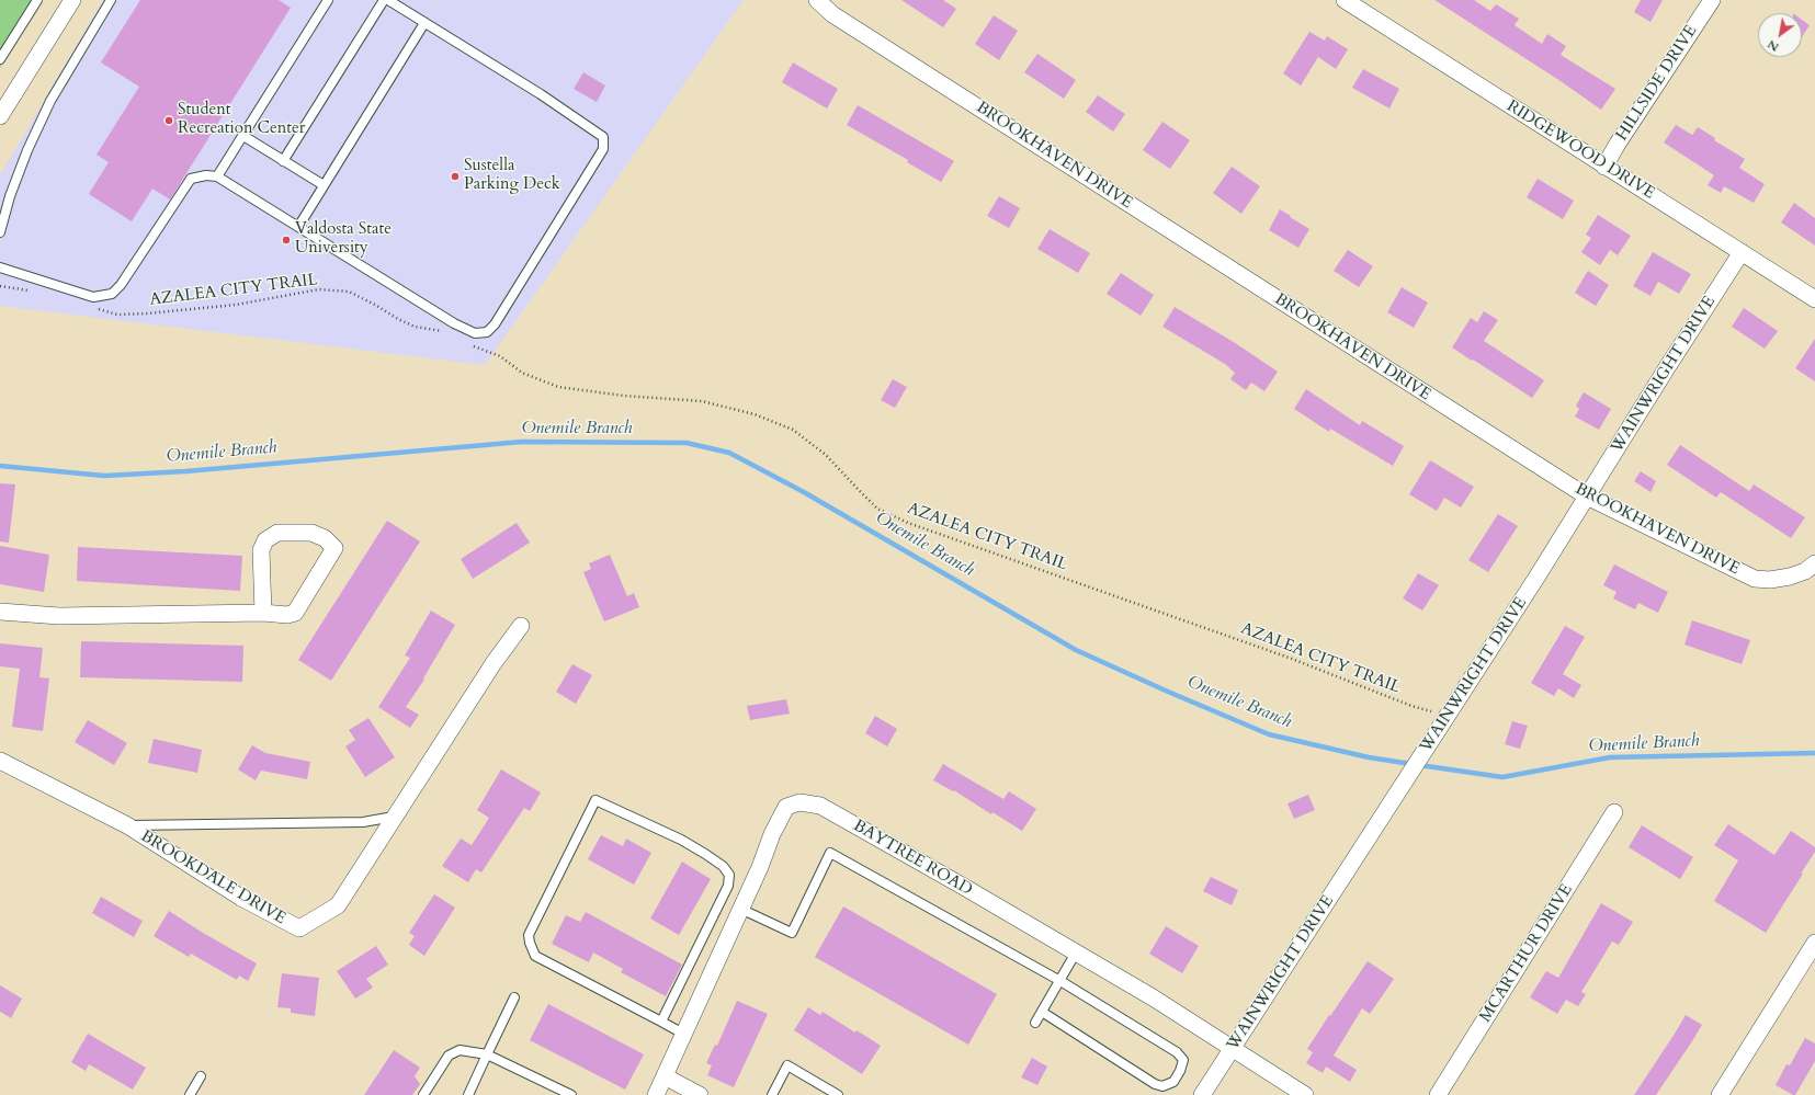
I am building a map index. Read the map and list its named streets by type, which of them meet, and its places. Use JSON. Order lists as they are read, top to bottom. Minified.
{"streets":{"street":["HILLSIDE DRIVE","RIDGEWOOD DRIVE","BROOKHAVEN DRIVE","WAINWRIGHT DRIVE","BAYTREE ROAD","BROOKDALE DRIVE","MCARTHUR DRIVE"],"path":["AZALEA CITY TRAIL"]},"crossings":[["HILLSIDE DRIVE","RIDGEWOOD DRIVE"],["RIDGEWOOD DRIVE","WAINWRIGHT DRIVE"],["BROOKHAVEN DRIVE","WAINWRIGHT DRIVE"],["WAINWRIGHT DRIVE","BAYTREE ROAD"]],"water":["Onemile Branch"],"places":["Student Recreation Center","Sustella Parking Deck","Valdosta State University"],"north":"bottom left"}
